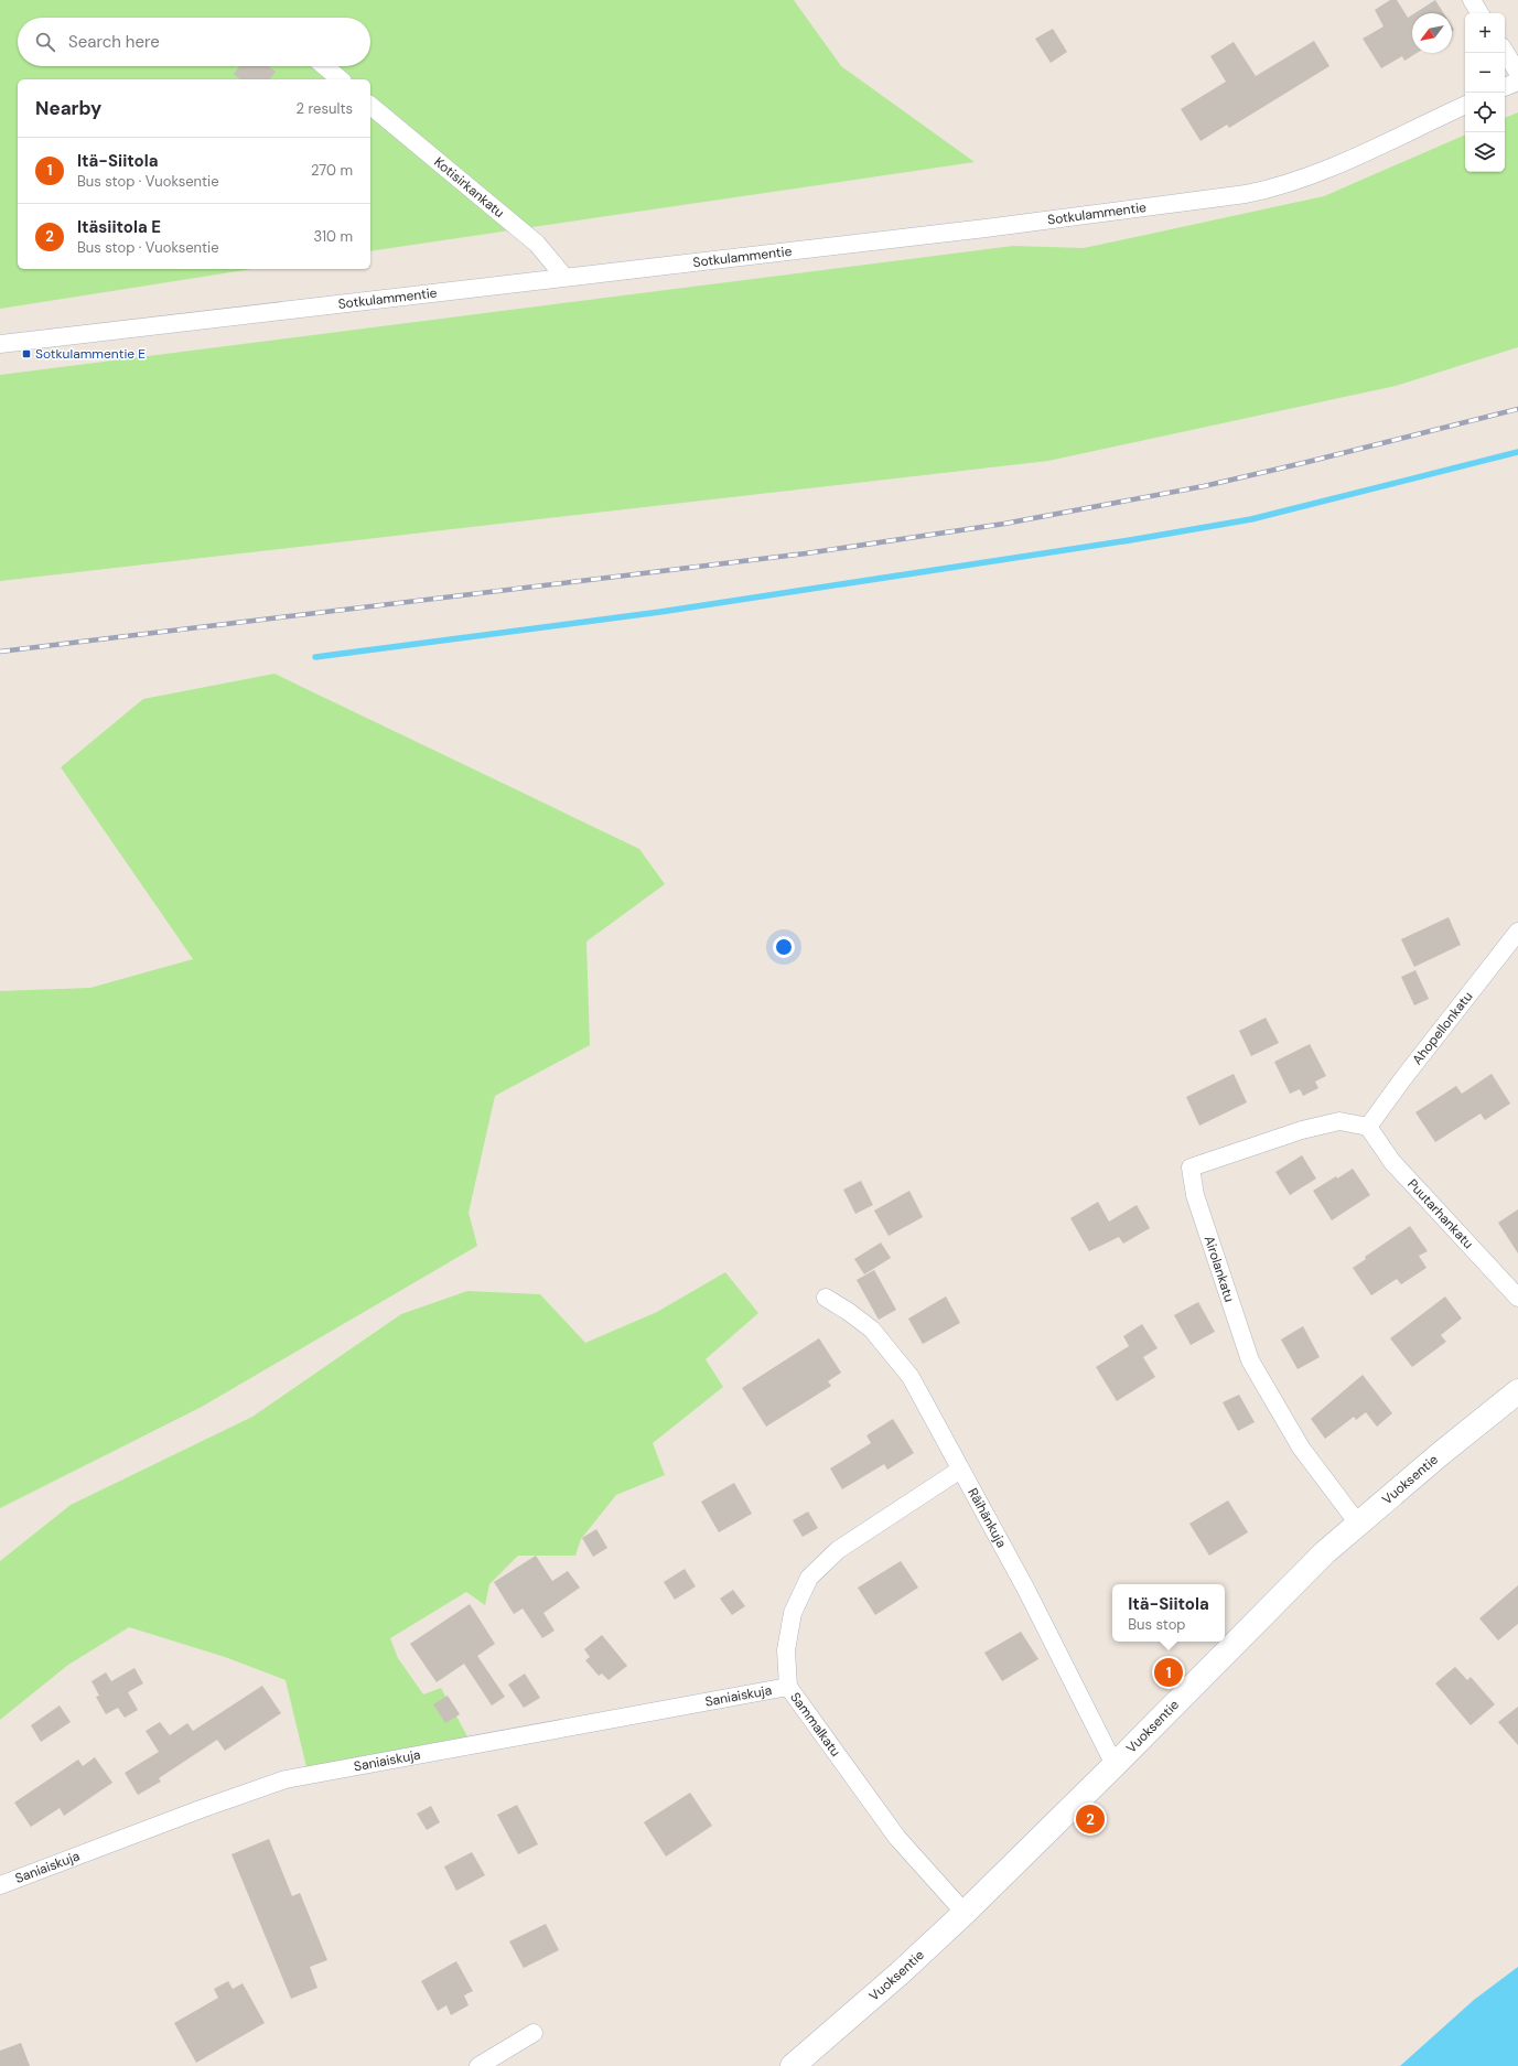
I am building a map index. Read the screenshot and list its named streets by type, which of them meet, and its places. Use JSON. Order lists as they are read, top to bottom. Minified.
{"streets":{"street":["Kotisirkankatu","Sotkulammentie","Ahopellonkatu","Puutarhankatu","Airolankatu","Vuoksentie","Räihänkuja","Saniaiskuja","Sammalkatu"]},"crossings":[["Kotisirkankatu","Sotkulammentie"],["Ahopellonkatu","Puutarhankatu"],["Ahopellonkatu","Airolankatu"],["Puutarhankatu","Airolankatu"],["Airolankatu","Vuoksentie"],["Vuoksentie","Räihänkuja"],["Vuoksentie","Sammalkatu"],["Räihänkuja","Sammalkatu"],["Saniaiskuja","Sammalkatu"]],"places":{"transit":["Sotkulammentie E"]},"north":"bottom left","page":{"map_buttons":["+","−"],"search":"Search here","heading":["Nearby","2 results"],"list":[{"mark":"1","name":"Itä-Siitola","note":"Bus stop · Vuoksentie","value":"270 m"},{"mark":"2","name":"Itäsiitola E","note":"Bus stop · Vuoksentie","value":"310 m"}],"popup":["Itä-Siitola","Bus stop"],"pins":["1","2"]}}
